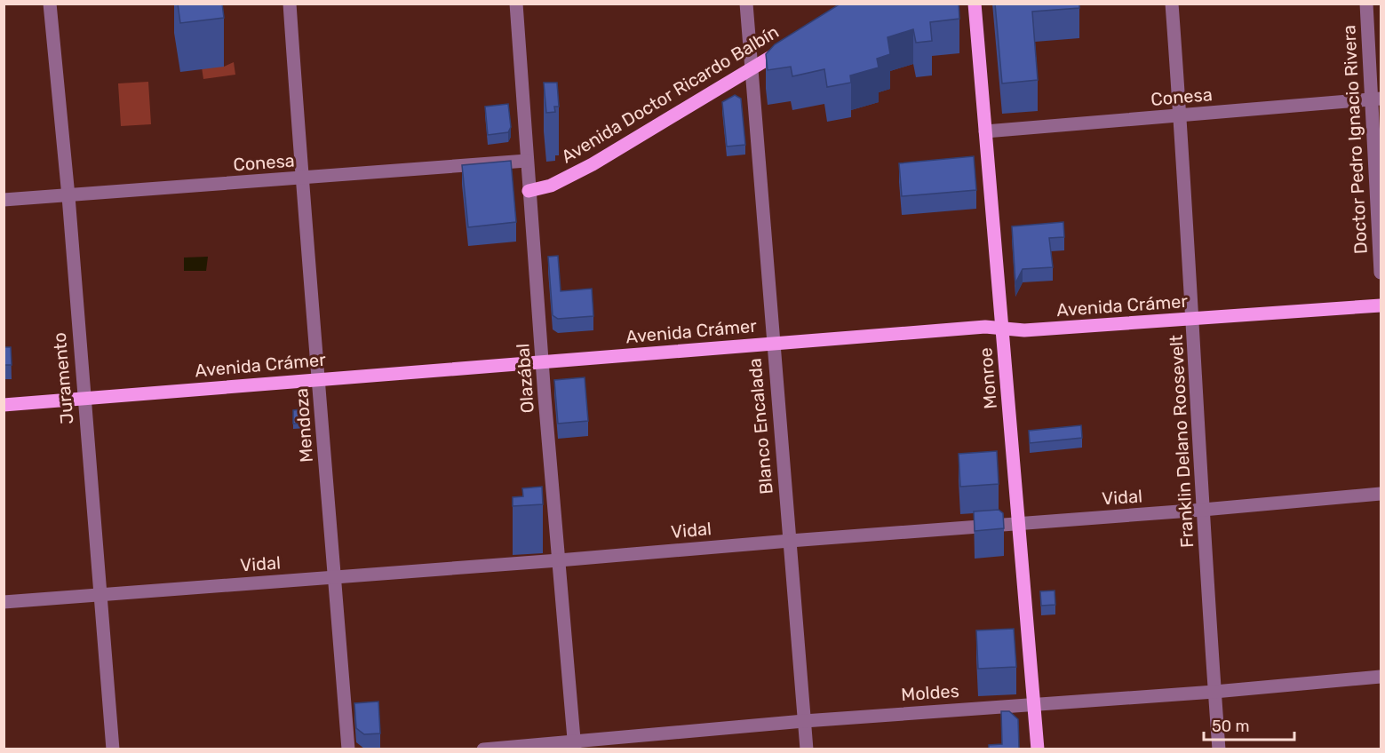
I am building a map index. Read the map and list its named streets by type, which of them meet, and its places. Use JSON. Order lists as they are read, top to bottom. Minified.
{"streets":{"main road":["Avenida Doctor Ricardo Balbín","Avenida Crámer","Monroe"],"street":["Conesa","Doctor Pedro Ignacio Rivera","Juramento","Olazábal","Mendoza","Blanco Encalada","Franklin Delano Roosevelt","Vidal","Moldes"]},"crossings":[["Avenida Doctor Ricardo Balbín","Olazábal"],["Avenida Doctor Ricardo Balbín","Blanco Encalada"],["Conesa","Doctor Pedro Ignacio Rivera"],["Conesa","Juramento"],["Conesa","Olazábal"],["Conesa","Monroe"],["Conesa","Mendoza"],["Conesa","Franklin Delano Roosevelt"],["Avenida Crámer","Juramento"],["Avenida Crámer","Olazábal"],["Avenida Crámer","Monroe"],["Avenida Crámer","Mendoza"],["Avenida Crámer","Blanco Encalada"],["Avenida Crámer","Franklin Delano Roosevelt"],["Juramento","Vidal"],["Olazábal","Vidal"],["Olazábal","Moldes"],["Monroe","Vidal"],["Monroe","Moldes"],["Mendoza","Vidal"],["Blanco Encalada","Vidal"],["Blanco Encalada","Moldes"],["Franklin Delano Roosevelt","Vidal"],["Franklin Delano Roosevelt","Moldes"]],"scale_bar":"50 m"}
